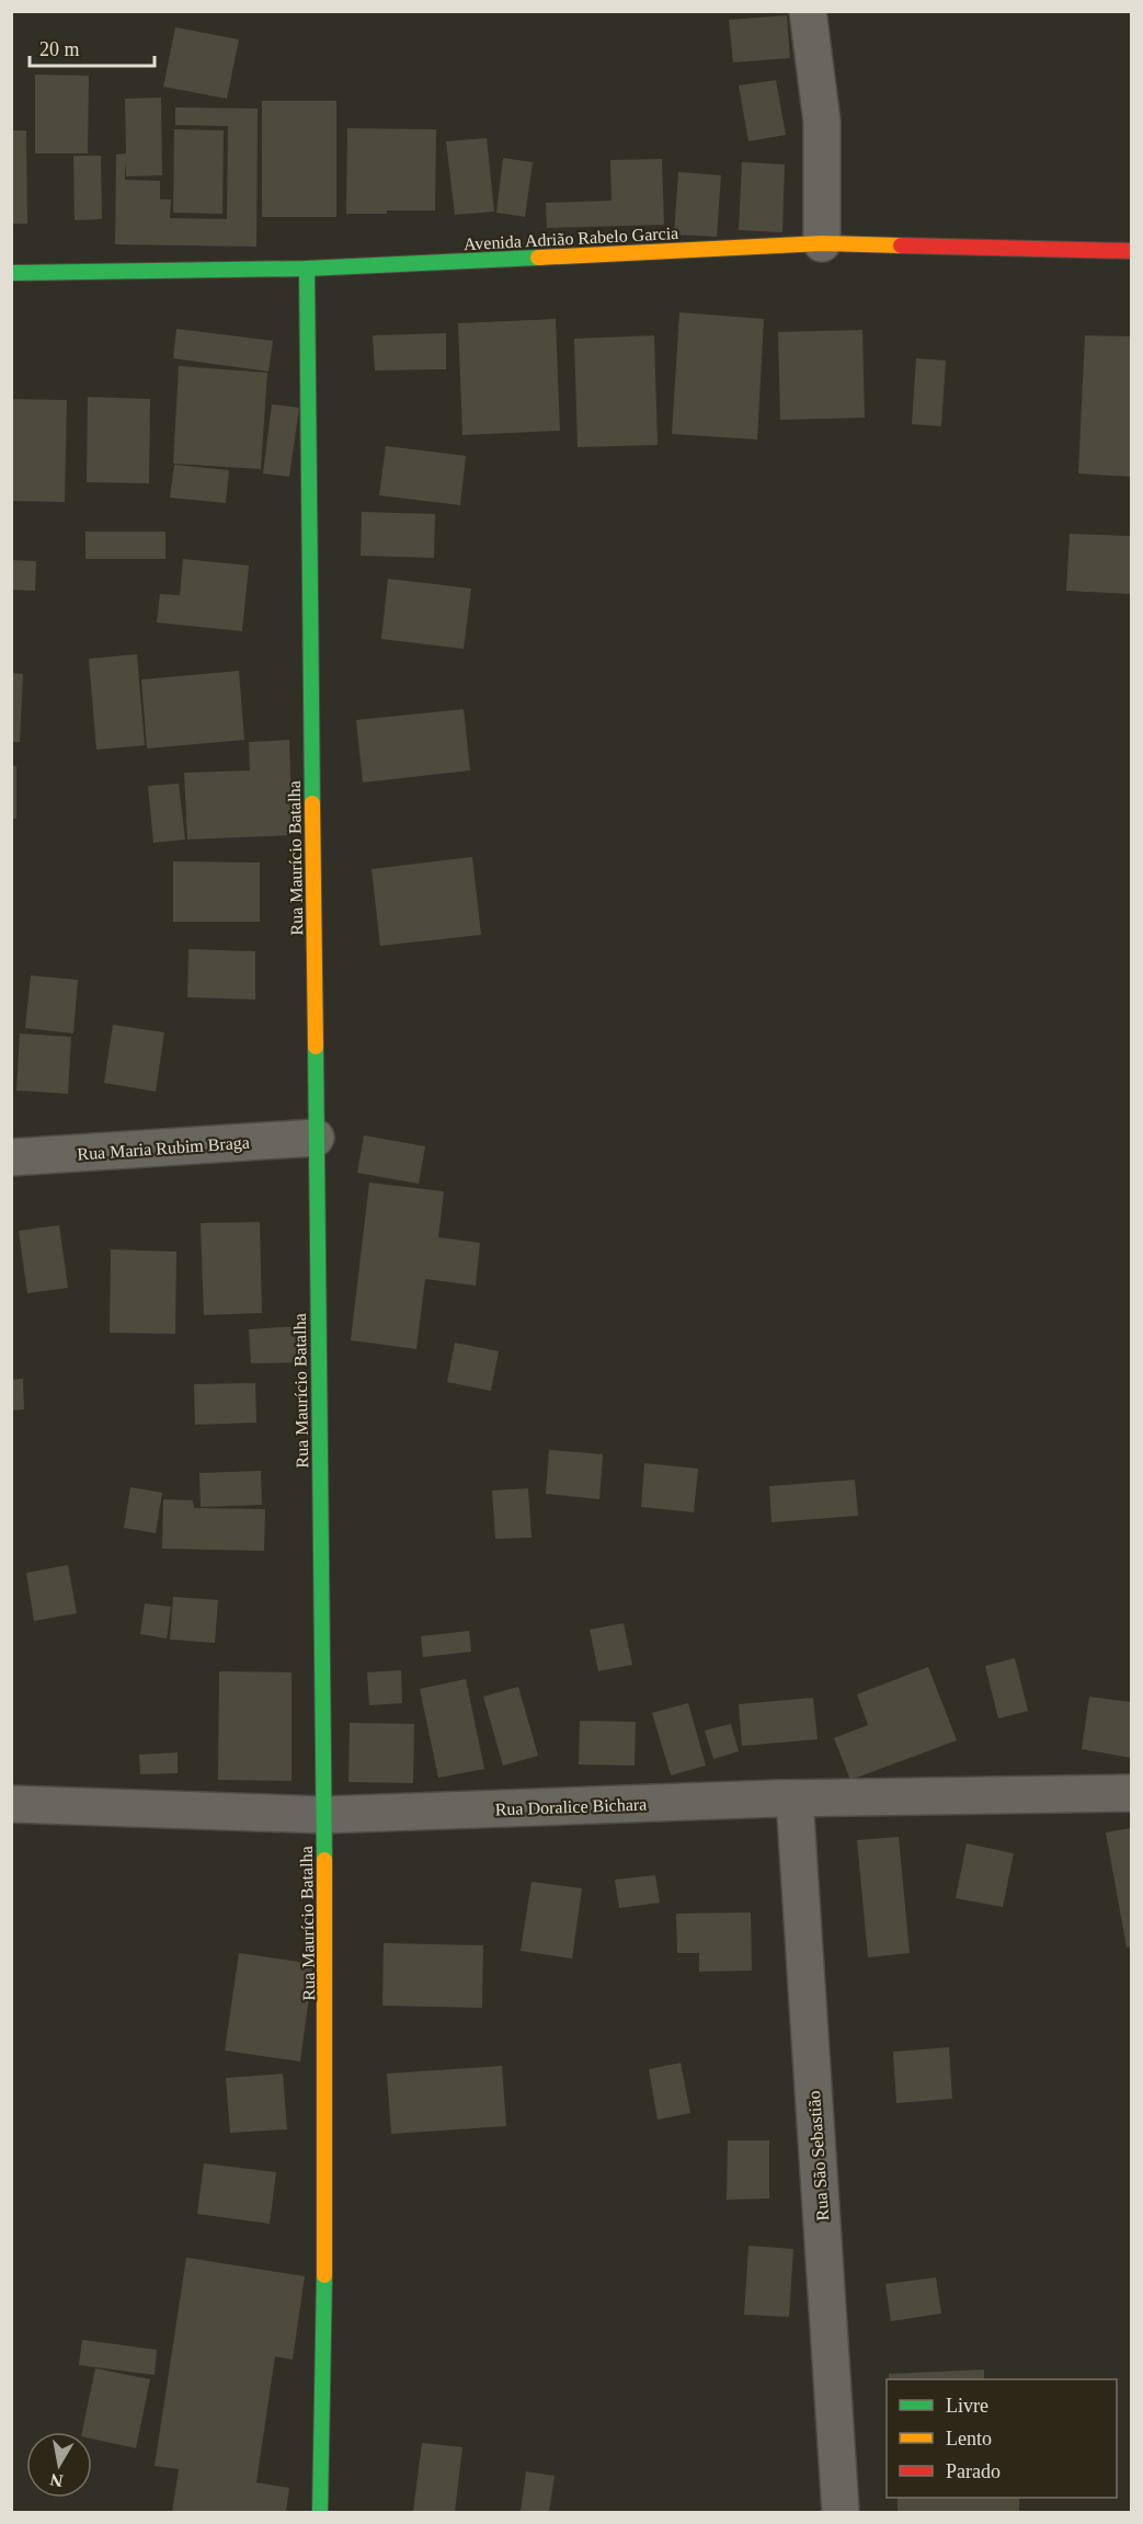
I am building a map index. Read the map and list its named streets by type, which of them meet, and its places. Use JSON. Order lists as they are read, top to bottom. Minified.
{"streets":{"street":["Avenida Adrião Rabelo Garcia","Rua Maurício Batalha","Rua Maria Rubim Braga","Rua Doralice Bichara","Rua São Sebastião"]},"crossings":[["Avenida Adrião Rabelo Garcia","Rua Maurício Batalha"],["Rua Maurício Batalha","Rua Maria Rubim Braga"],["Rua Maurício Batalha","Rua Doralice Bichara"],["Rua Doralice Bichara","Rua São Sebastião"]],"legend":["Livre","Lento","Parado"],"scale_bar":"20 m","north":"bottom"}
